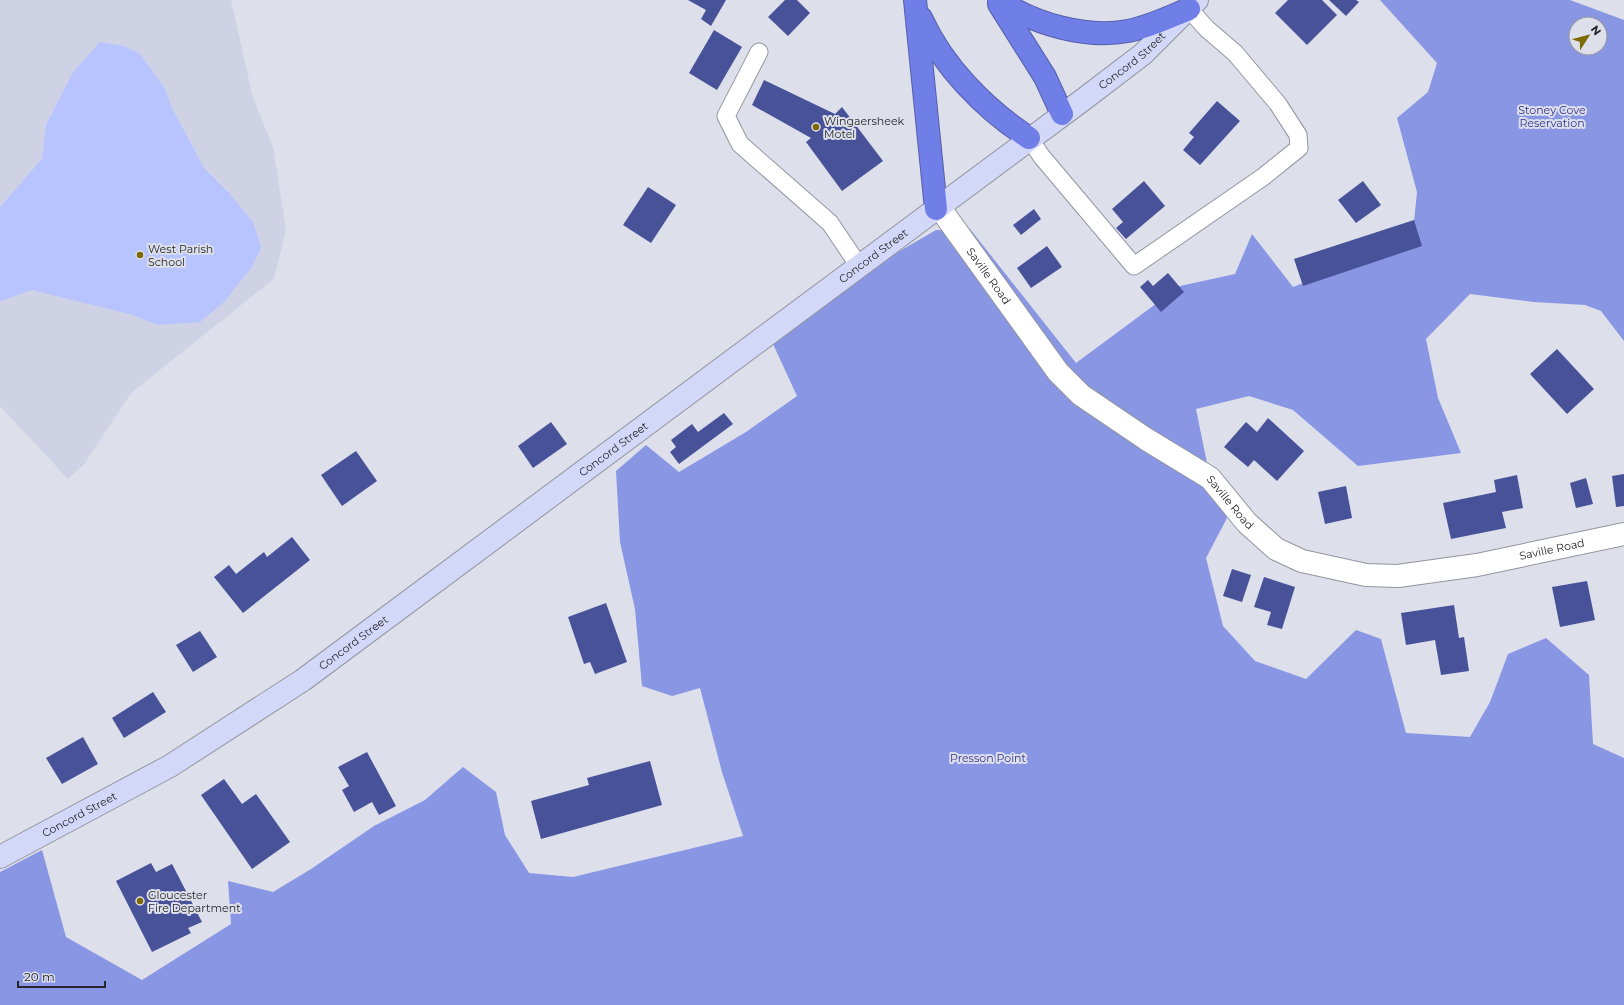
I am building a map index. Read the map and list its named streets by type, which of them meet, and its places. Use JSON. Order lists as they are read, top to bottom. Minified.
{"streets":{"main road":["Concord Street"],"street":["Saville Road"]},"crossings":[["Concord Street","Saville Road"]],"parks":["Stoney Cove Reservation","Presson Point"],"places":["Wingaersheek Motel","West Parish School","Gloucester Fire Department"],"scale_bar":"20 m","north":"top right"}
